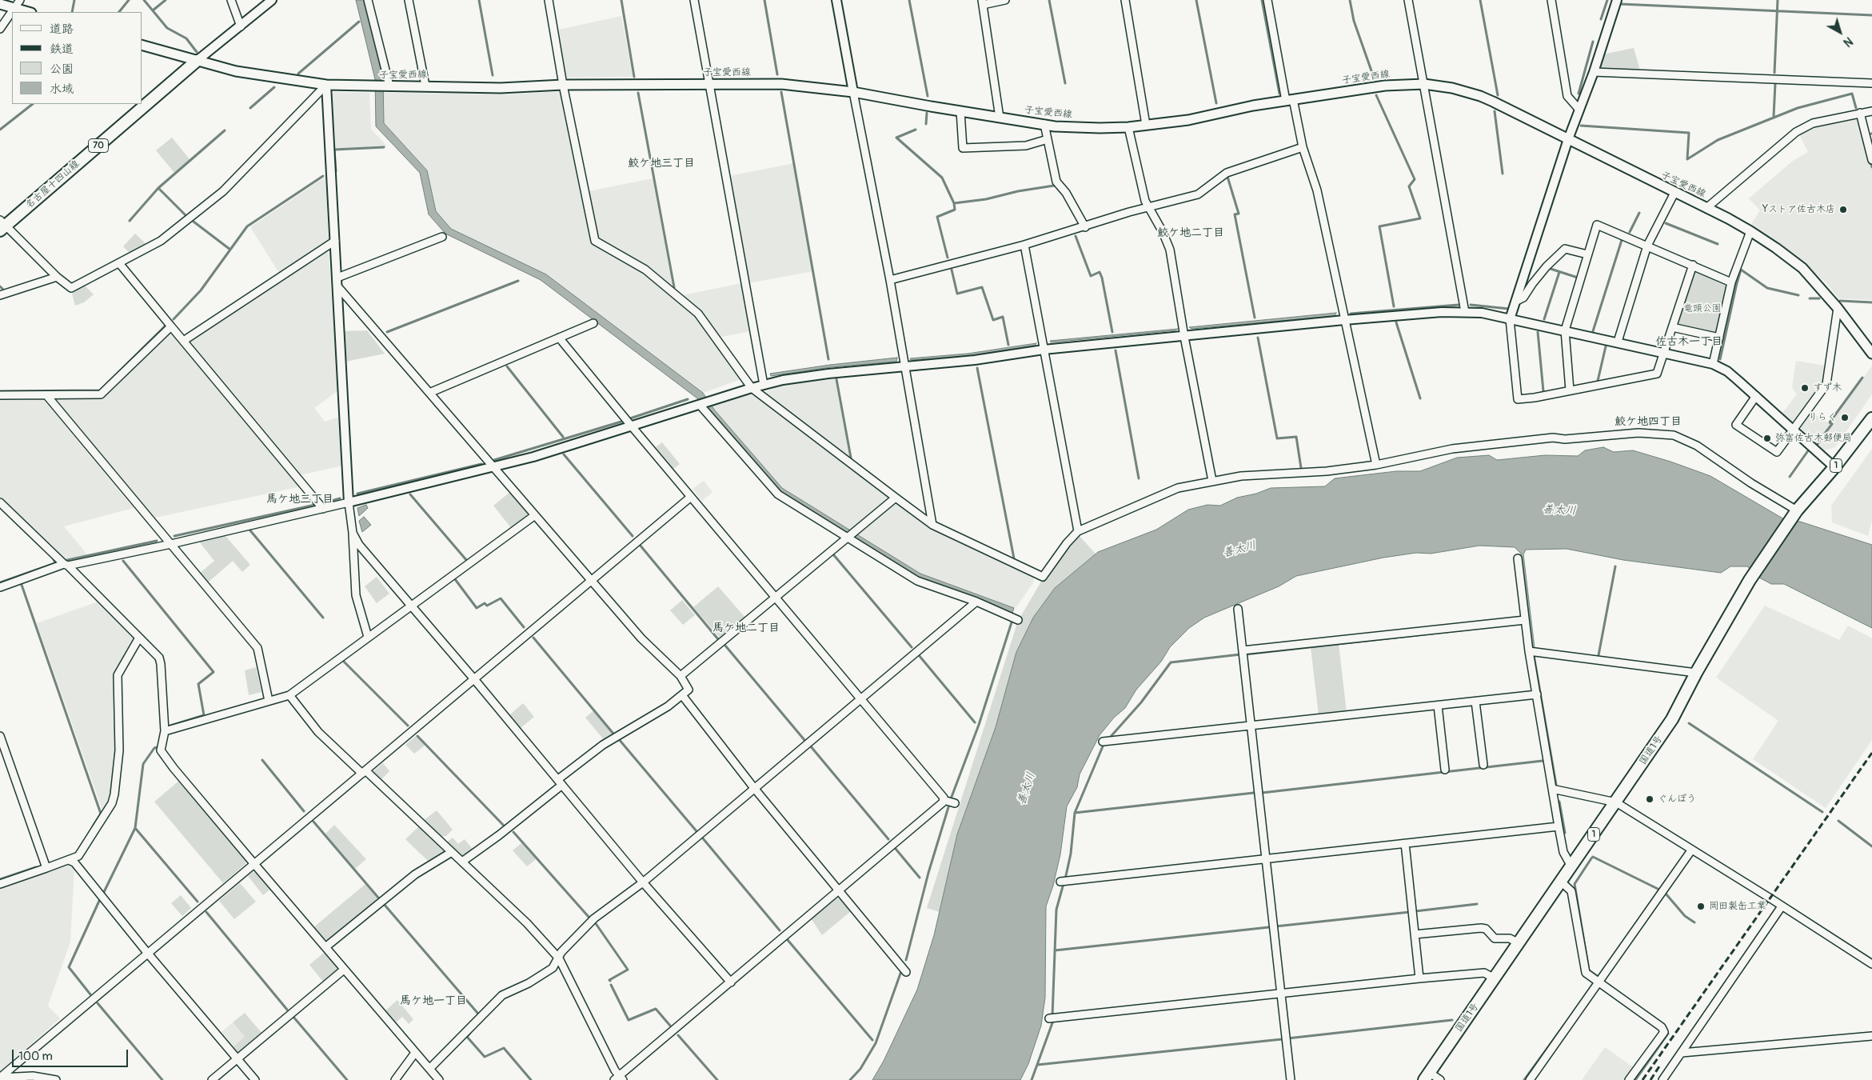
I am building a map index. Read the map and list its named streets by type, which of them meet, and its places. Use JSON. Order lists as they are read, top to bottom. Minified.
{"streets":{"main road":["子宝愛西線","70","名古屋十四山線","1","国道1号"]},"crossings":[["子宝愛西線","名古屋十四山線"]],"districts":["鮫ケ地三丁目","鮫ケ地二丁目","佐古木一丁目","鮫ケ地四丁目","馬ケ地三丁目","馬ケ地二丁目","馬ケ地一丁目"],"water":["善太川"],"parks":["竜頭公園"],"places":["Yストア佐古木店","すず木","りらく","弥富佐古木郵便局","ぐんぽう","岡田製缶工業"],"legend":["道路","鉄道","公園","水域"],"scale_bar":"100 m","north":"bottom right"}
